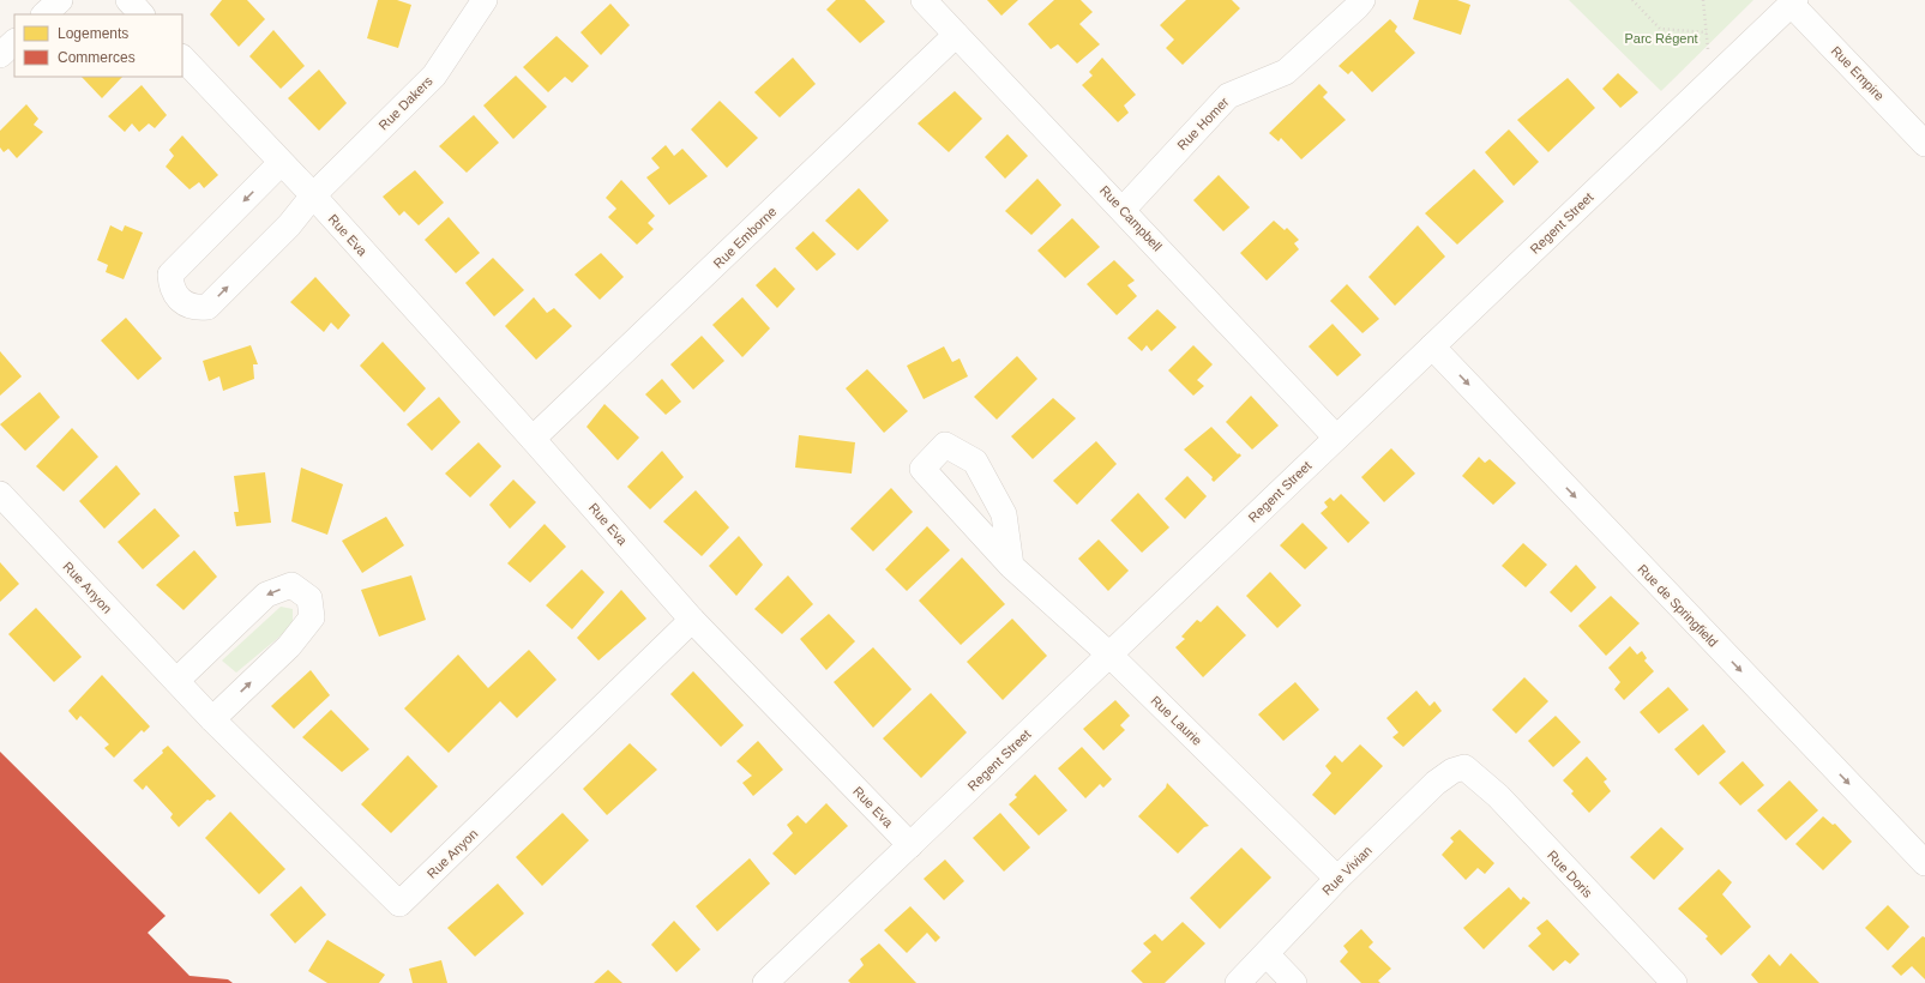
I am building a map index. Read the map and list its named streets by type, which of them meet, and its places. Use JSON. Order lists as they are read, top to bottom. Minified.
{"streets":{"street":["Rue Empire","Rue Dakers","Rue Homer","Rue Campbell","Regent Street","Rue Eva","Rue Emborne","Rue Anyon","Rue de Springfield","Rue Laurie","Rue Vivian","Rue Doris"]},"crossings":[["Rue Empire","Regent Street"],["Rue Dakers","Rue Eva"],["Rue Homer","Rue Campbell"],["Rue Campbell","Regent Street"],["Rue Campbell","Rue Emborne"],["Regent Street","Rue Eva"],["Regent Street","Rue de Springfield"],["Regent Street","Rue Laurie"],["Rue Eva","Rue Emborne"],["Rue Eva","Rue Anyon"],["Rue Laurie","Rue Vivian"],["Rue Vivian","Rue Doris"]],"one_way":["Rue de Springfield"],"parks":["Parc Régent"],"legend":["Logements","Commerces"]}
